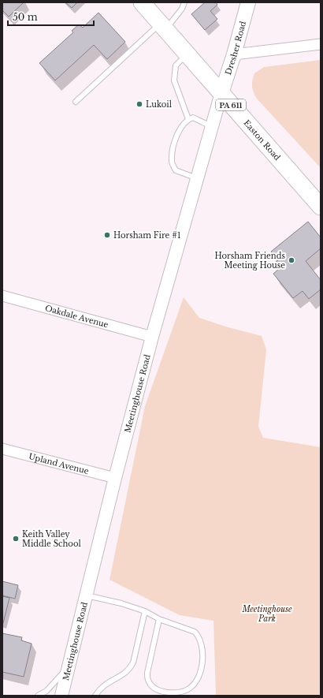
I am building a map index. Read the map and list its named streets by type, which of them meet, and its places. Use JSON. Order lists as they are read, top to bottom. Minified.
{"streets":{"highway":["PA 611","Easton Road"],"main road":["Dresher Road"],"street":["Oakdale Avenue","Meetinghouse Road","Upland Avenue"]},"crossings":[["Dresher Road","Easton Road"],["Dresher Road","Meetinghouse Road"],["Easton Road","Meetinghouse Road"],["Oakdale Avenue","Meetinghouse Road"],["Meetinghouse Road","Upland Avenue"]],"parks":["Meetinghouse Park"],"places":["Lukoil","Horsham Fire #1","Horsham Friends Meeting House","Keith Valley Middle School"],"scale_bar":"50 m"}
